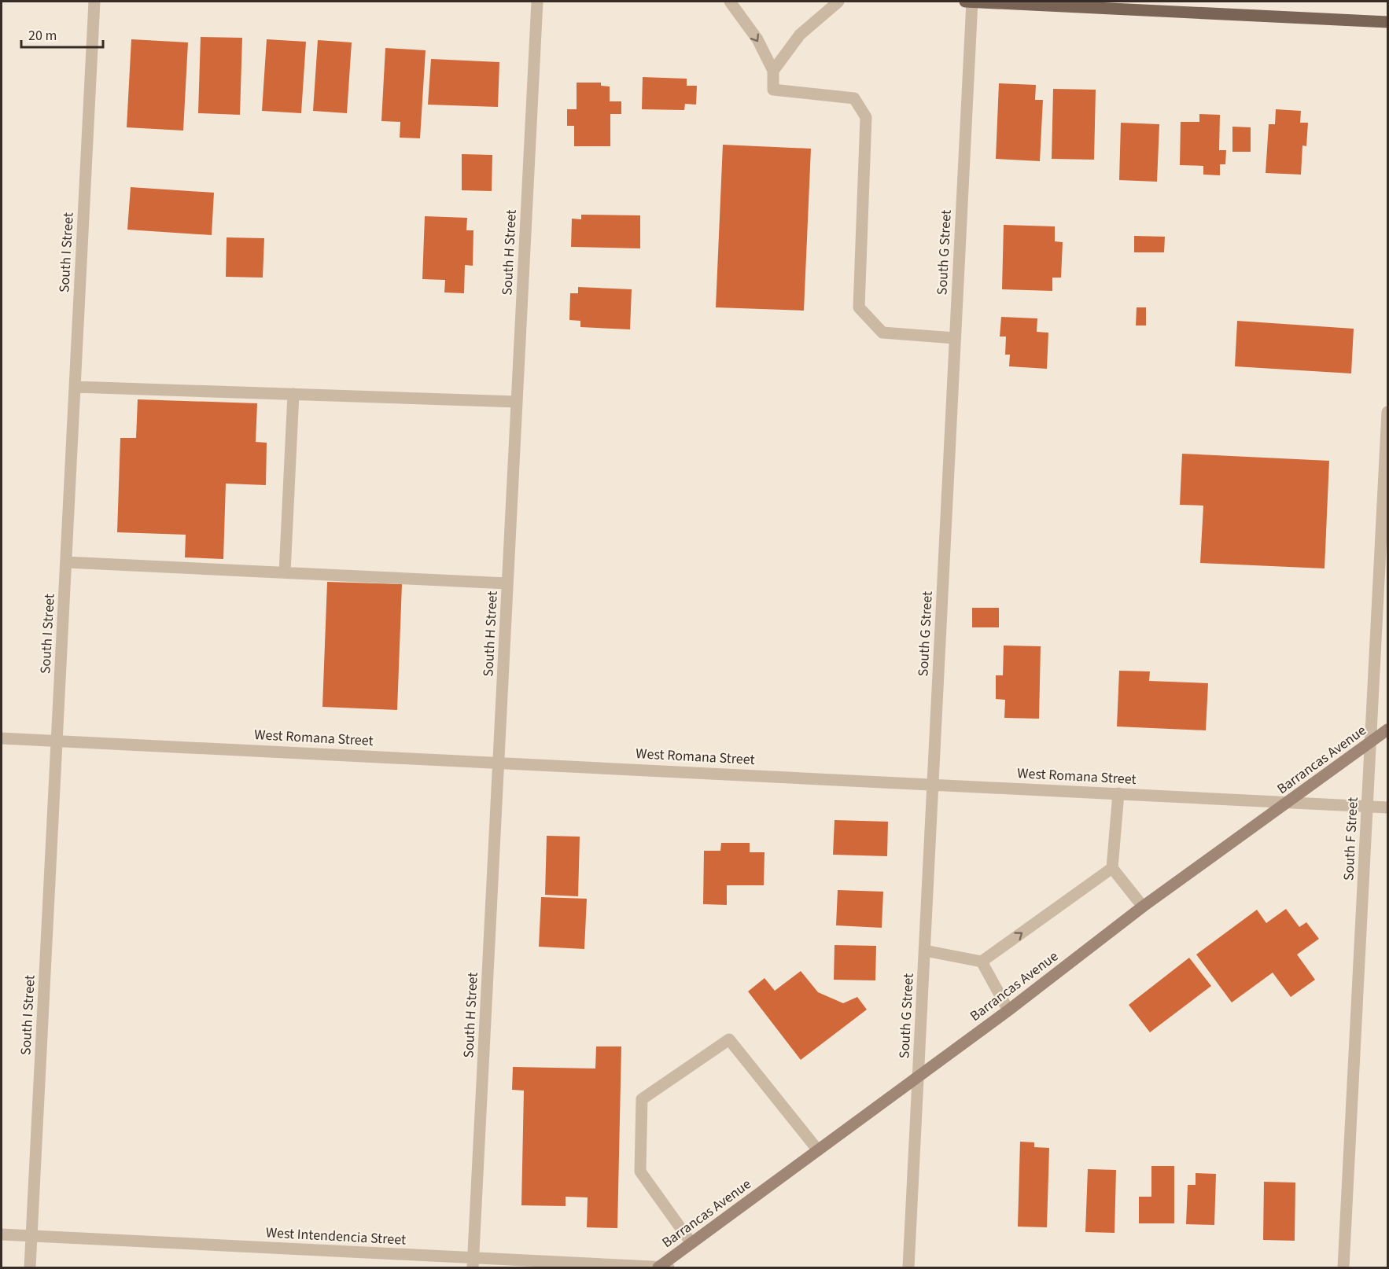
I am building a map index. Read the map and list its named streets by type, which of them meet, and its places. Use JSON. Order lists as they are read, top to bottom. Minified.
{"streets":{"main road":["Barrancas Avenue"],"street":["South I Street","South H Street","South G Street","West Romana Street","South F Street","West Intendencia Street"]},"crossings":[["South I Street","West Romana Street"],["South I Street","West Intendencia Street"],["South H Street","West Romana Street"],["South H Street","West Intendencia Street"],["South G Street","West Romana Street"],["South G Street","Barrancas Avenue"],["West Romana Street","Barrancas Avenue"],["West Romana Street","South F Street"],["Barrancas Avenue","South F Street"],["Barrancas Avenue","West Intendencia Street"]],"scale_bar":"20 m"}
